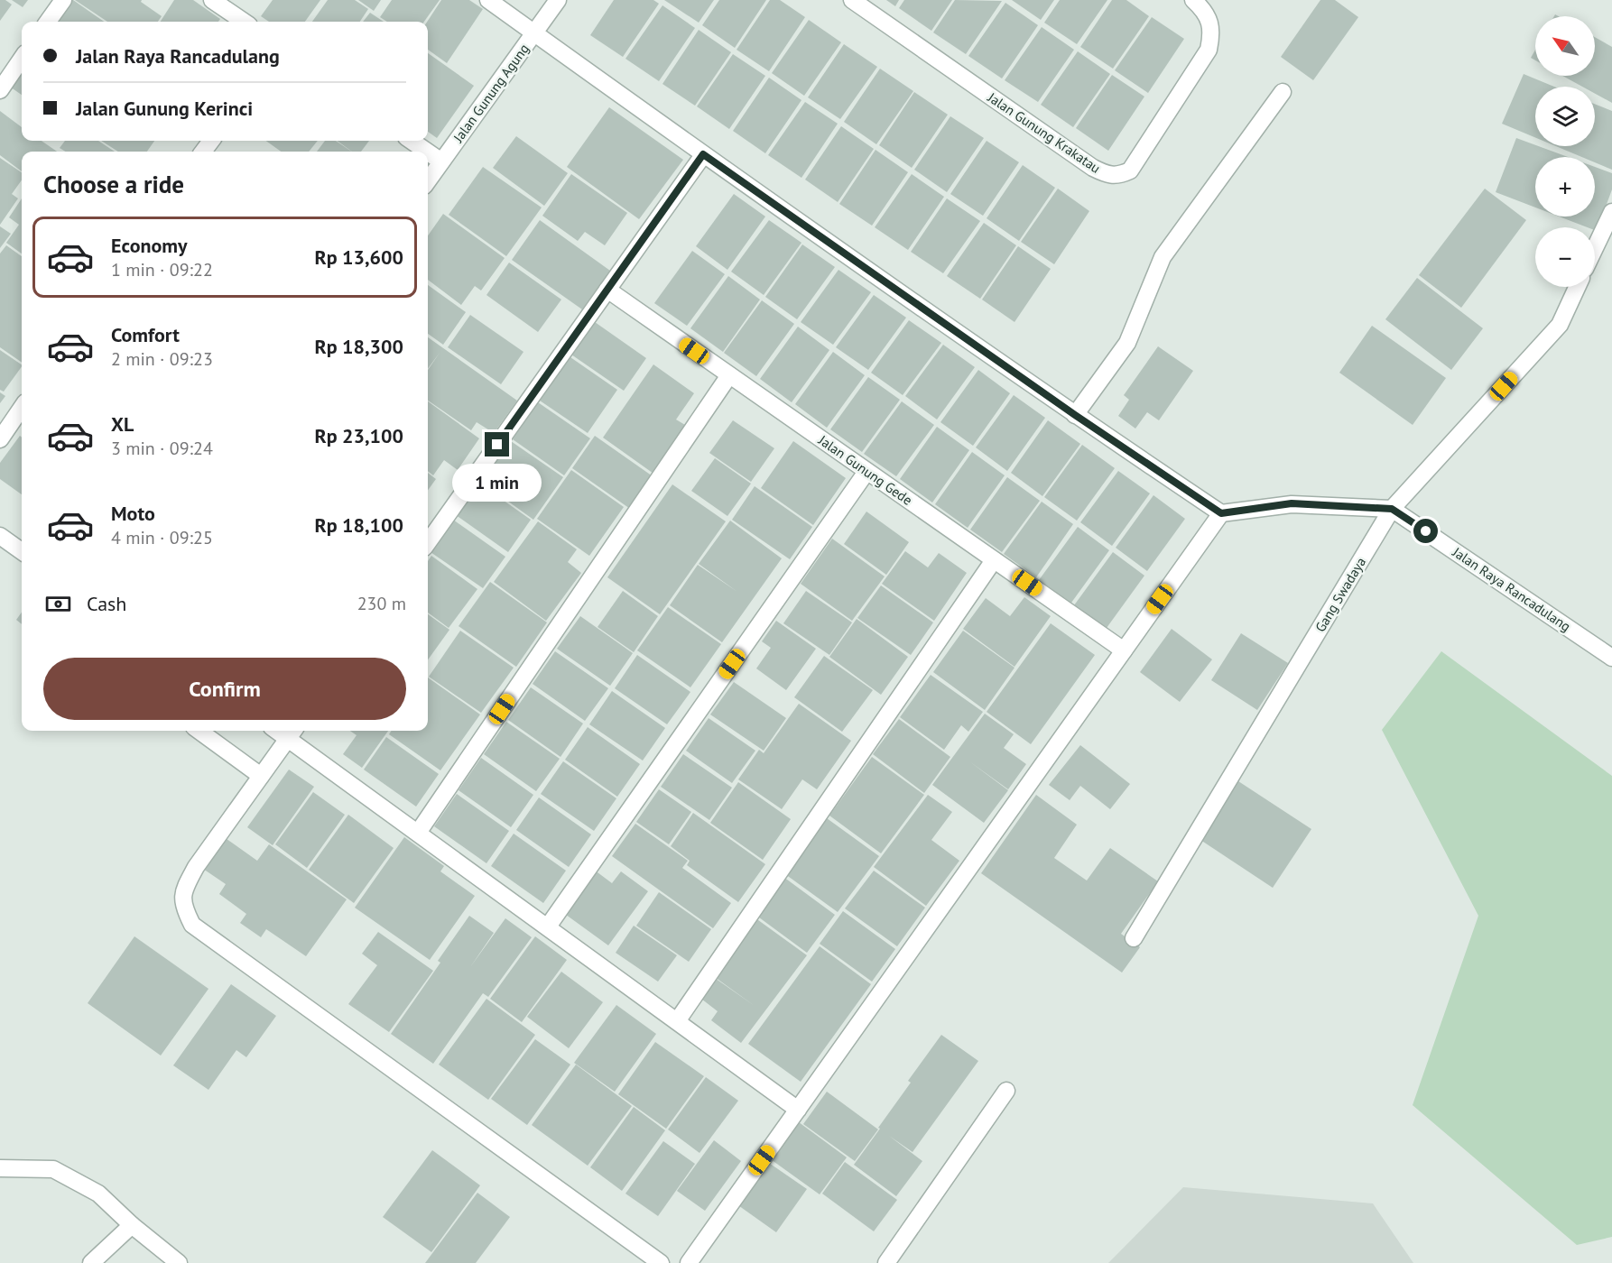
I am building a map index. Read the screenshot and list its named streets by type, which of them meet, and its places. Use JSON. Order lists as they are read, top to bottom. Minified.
{"streets":{"street":["Jalan Gunung Agung","Jalan Gunung Krakatau","Jalan Gunung Gede","Jalan Raya Rancadulang","Gang Swadaya"]},"crossings":[["Jalan Raya Rancadulang","Gang Swadaya"]],"north":"top left","page":{"map_buttons":["+","−"],"banner":["Jalan Raya Rancadulang","Jalan Gunung Kerinci"],"heading":"Choose a ride","list":[{"name":"Economy","note":"1 min · 09:22","value":"Rp 13,600"},{"name":"Comfort","note":"2 min · 09:23","value":"Rp 18,300"},{"name":"XL","note":"3 min · 09:24","value":"Rp 23,100"},{"name":"Moto","note":"4 min · 09:25","value":"Rp 18,100"}],"bubble":"1 min","pay":["Cash","230 m"],"buttons":"Confirm"}}
